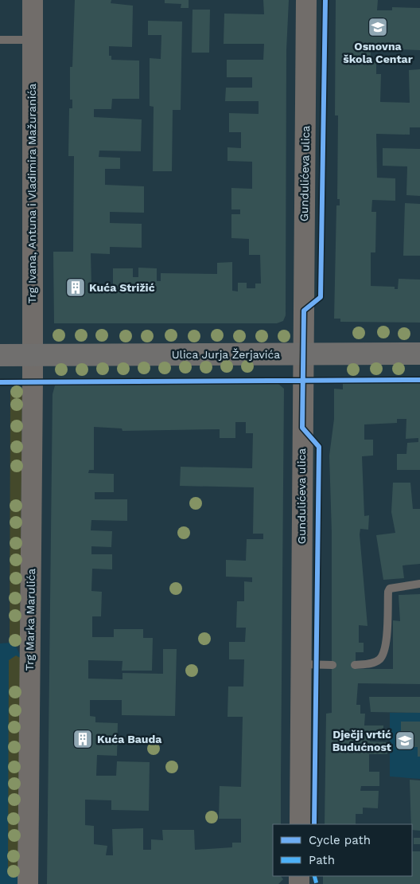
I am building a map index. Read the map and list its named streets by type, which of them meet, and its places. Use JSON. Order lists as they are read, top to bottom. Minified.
{"streets":{"main road":["Ulica Jurja Žerjavića"],"street":["Gundulićeva ulica","Trg Ivana, Antuna i Vladimira Mažuranića","Trg Marka Marulića"]},"crossings":[["Gundulićeva ulica","Ulica Jurja Žerjavića"],["Trg Ivana, Antuna i Vladimira Mažuranića","Ulica Jurja Žerjavića"],["Trg Ivana, Antuna i Vladimira Mažuranića","Trg Marka Marulića"],["Ulica Jurja Žerjavića","Trg Marka Marulića"]],"places":{"school or university":["Osnovna škola Centar","Dječji vrtić Budućnost"],"building":["Kuća Strižić","Kuća Bauda"]},"legend":["Cycle path","Path"]}
